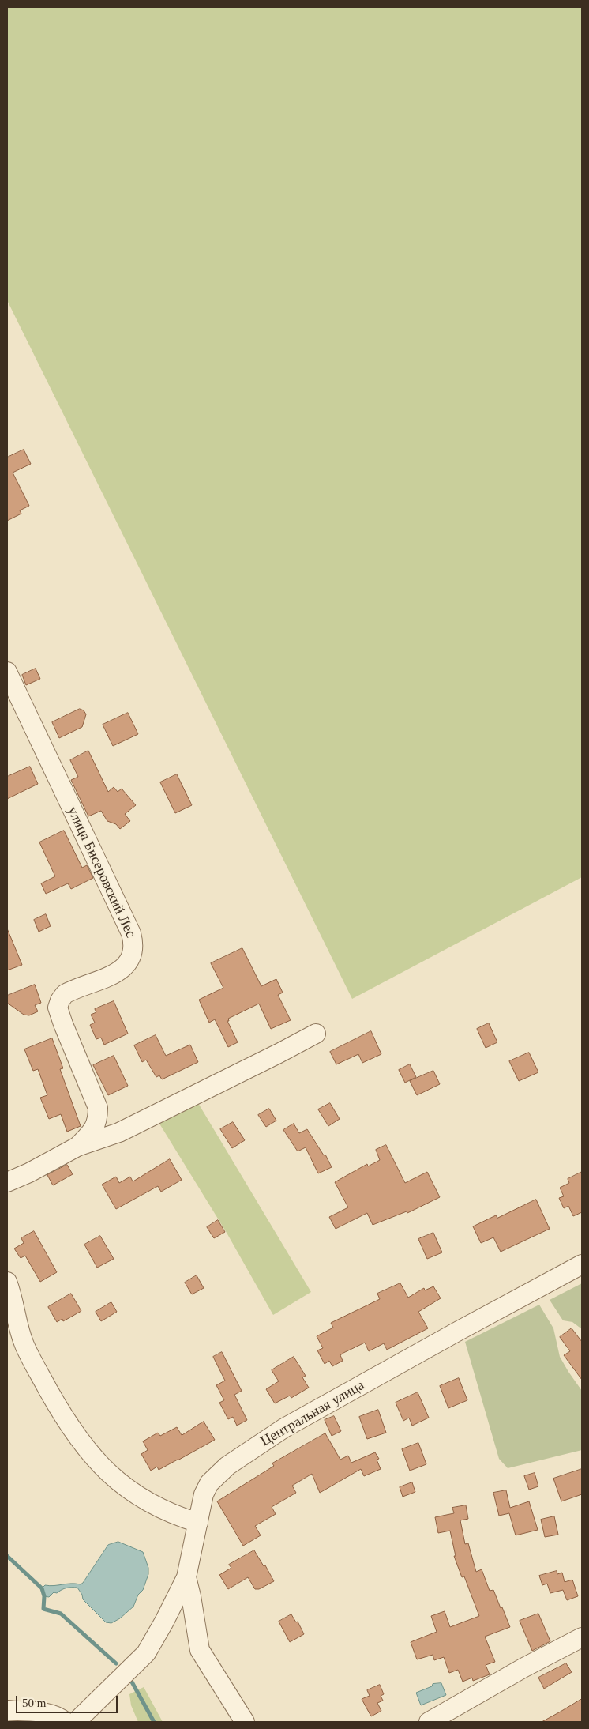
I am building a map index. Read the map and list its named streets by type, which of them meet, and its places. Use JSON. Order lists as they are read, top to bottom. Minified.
{"streets":{"street":["улица Бисеровский Лес","Центральная улица"]},"scale_bar":"50 m"}
